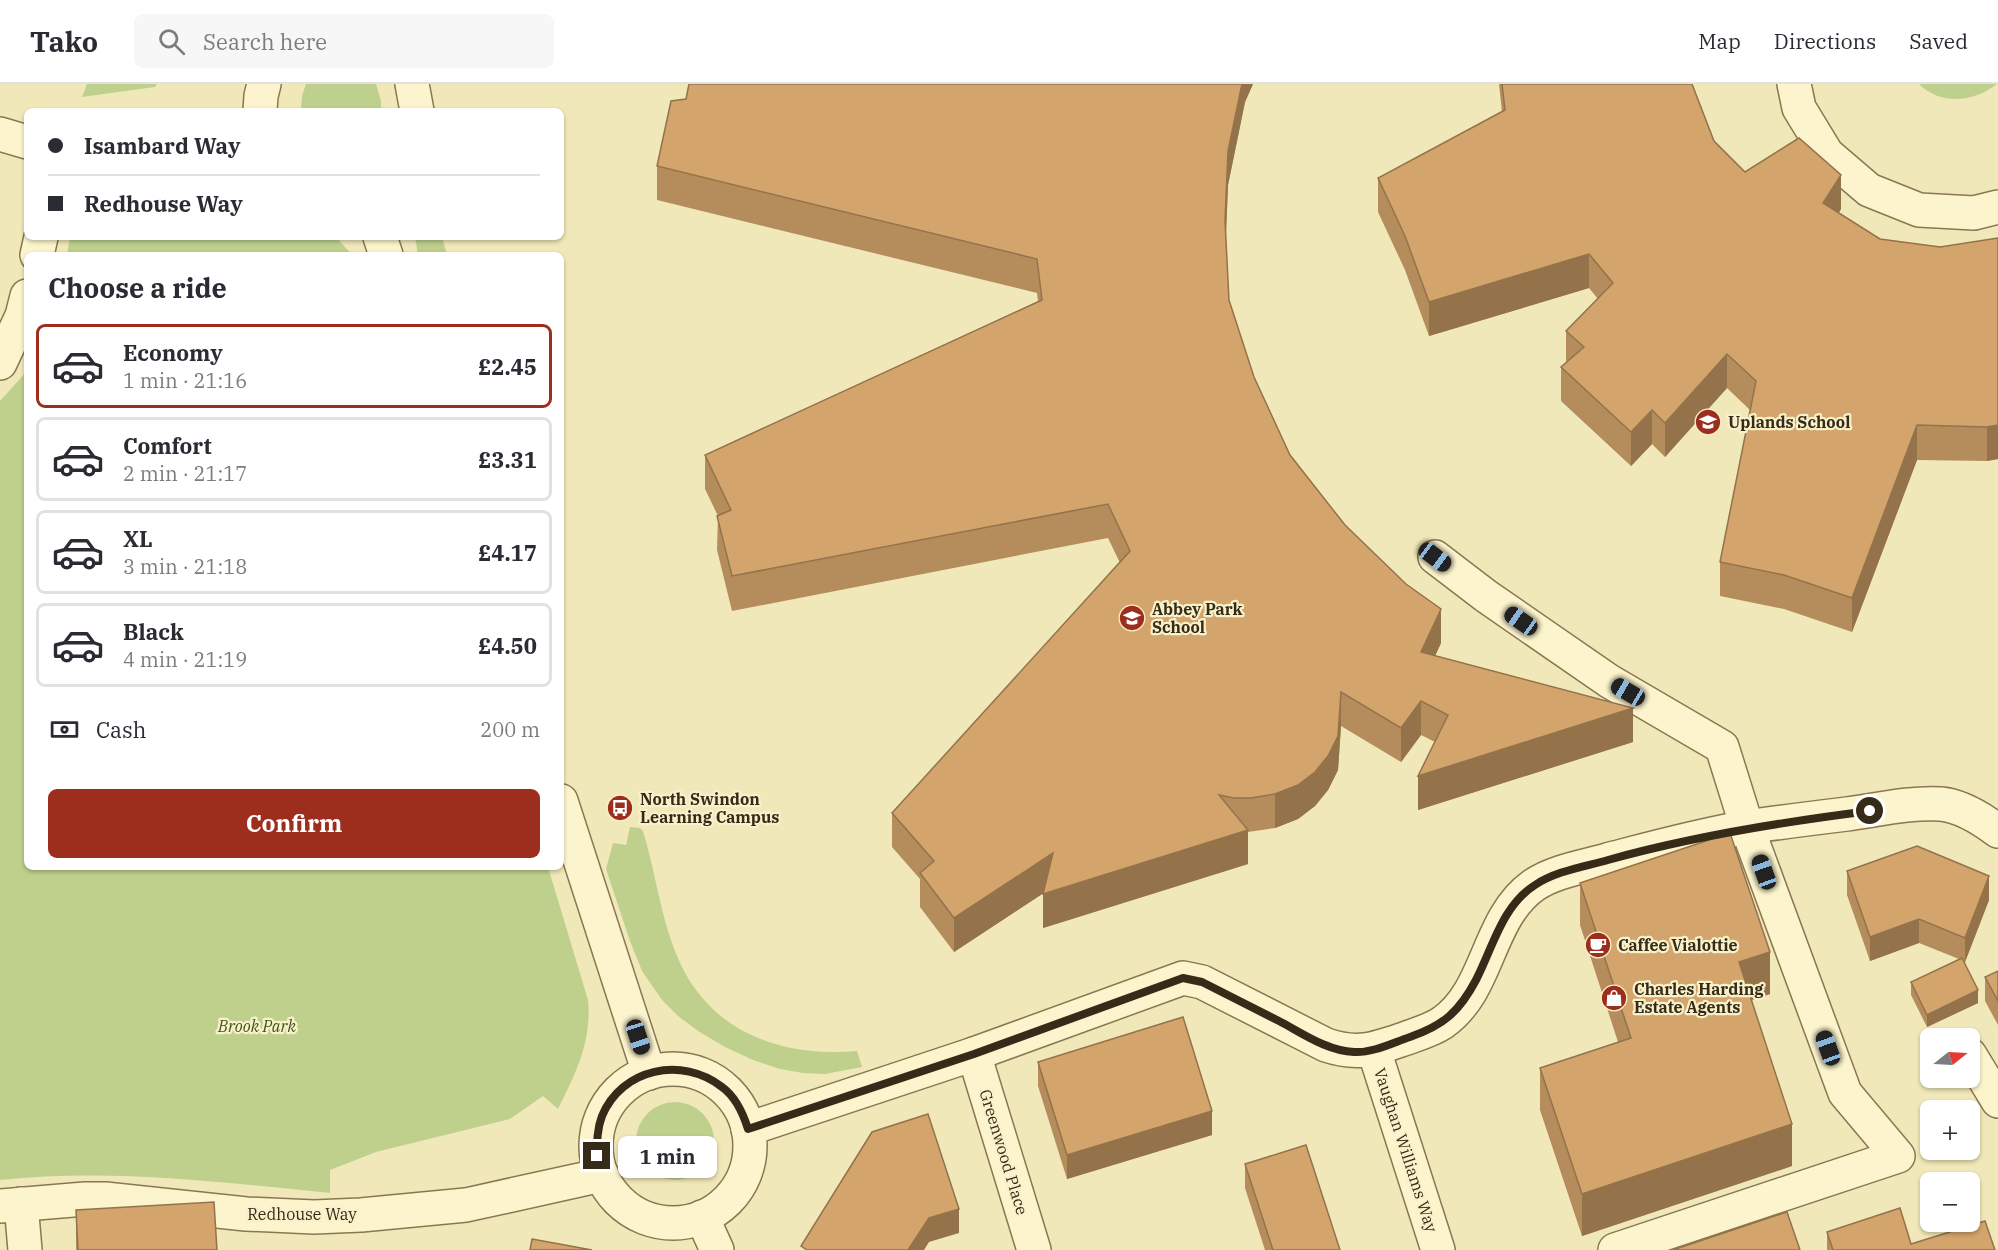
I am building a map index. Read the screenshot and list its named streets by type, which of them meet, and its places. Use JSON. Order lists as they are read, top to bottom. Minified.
{"streets":{"street":["Vaughan Williams Way","Greenwood Place","Redhouse Way"]},"parks":["Brook Park"],"places":{"school or university":["Uplands School","Abbey Park School"],"bus stop":["North Swindon Learning Campus"],"cafe":["Caffee Vialottie"],"shop":["Charles Harding Estate Agents"]},"north":"right","page":{"header":"Tako","search":"Search here","nav":["Map","Directions","Saved"],"banner":["Isambard Way","Redhouse Way"],"heading":"Choose a ride","list":[{"name":"Economy","note":"1 min · 21:16","value":"£2.45"},{"name":"Comfort","note":"2 min · 21:17","value":"£3.31"},{"name":"XL","note":"3 min · 21:18","value":"£4.17"},{"name":"Black","note":"4 min · 21:19","value":"£4.50"}],"pay":["Cash","200 m"],"buttons":"Confirm","map_buttons":["+","−"],"bubble":"1 min"}}
